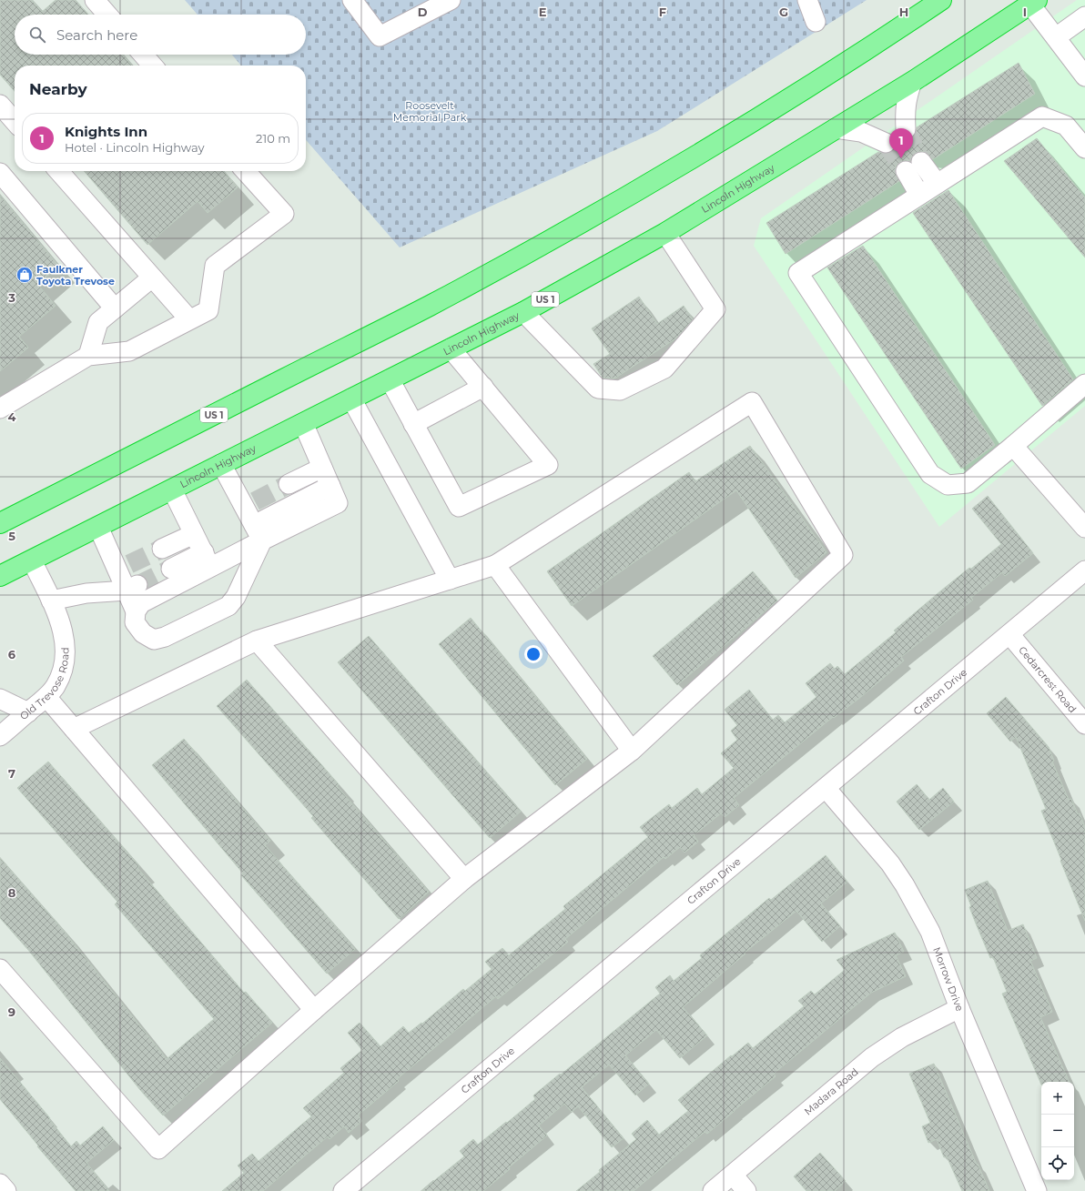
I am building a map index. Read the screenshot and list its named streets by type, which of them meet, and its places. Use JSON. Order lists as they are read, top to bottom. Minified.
{"streets":{"highway":["Lincoln Highway","US 1"],"street":["Cedarcrest Road","Old Trevose Road","Crafton Drive","Morrow Drive","Madara Road"]},"crossings":[["Lincoln Highway","Old Trevose Road"],["Cedarcrest Road","Crafton Drive"],["Crafton Drive","Morrow Drive"],["Morrow Drive","Madara Road"]],"parks":["Roosevelt Memorial Park"],"places":{"shop":["Faulkner Toyota Trevose"]},"page":{"search":"Search here","heading":"Nearby","list":[{"mark":"1","name":"Knights Inn","note":"Hotel · Lincoln Highway","value":"210 m"}],"pins":"1","map_buttons":["+","−"]},"grid":{"columns":["D","E","F","G","H","I"],"rows":["3","4","5","6","7","8","9"]}}
